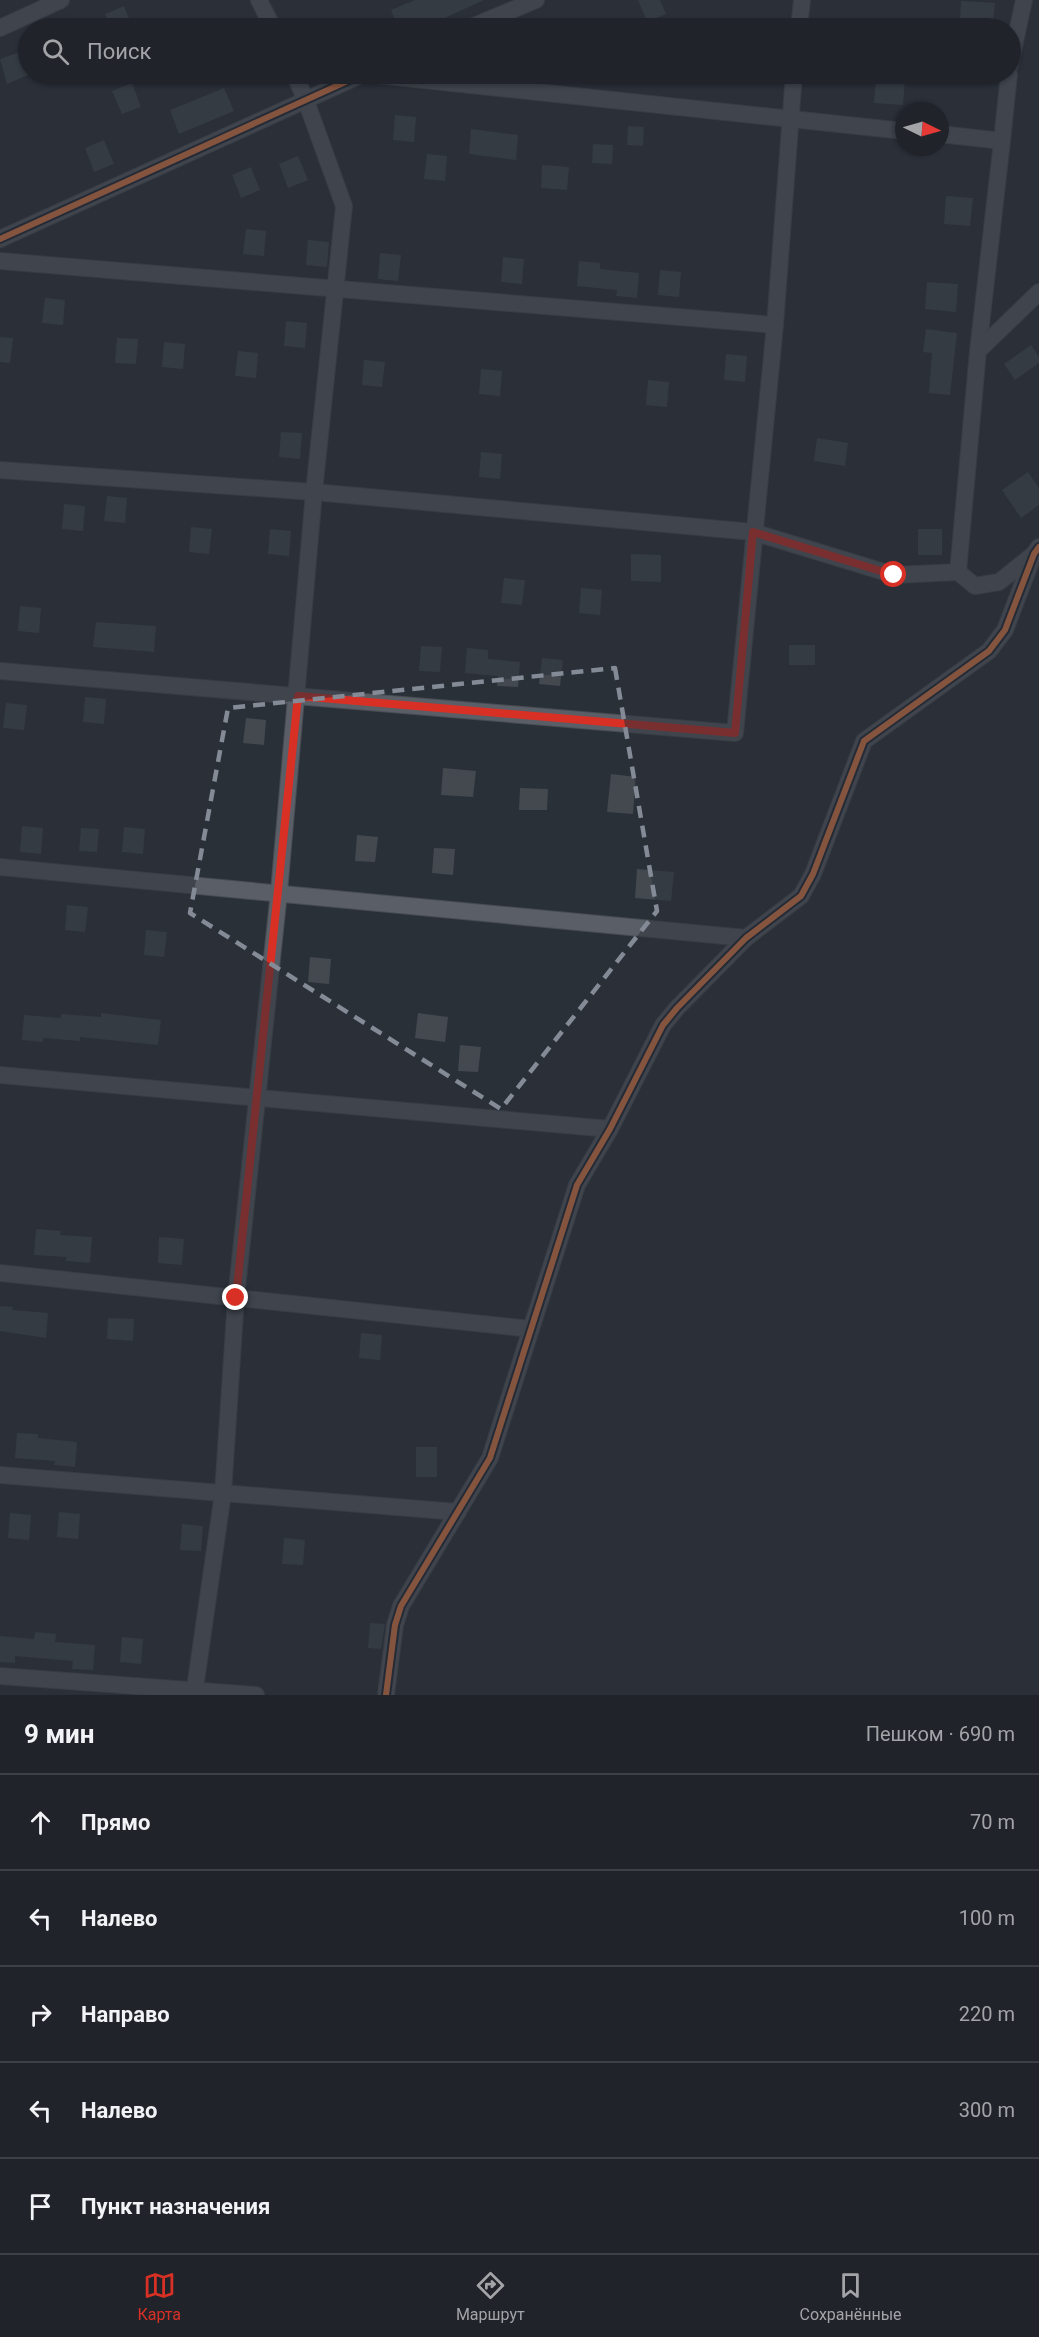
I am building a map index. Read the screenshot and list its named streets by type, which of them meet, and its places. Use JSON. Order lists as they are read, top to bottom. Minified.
{"north":"right","page":{"search":"Поиск","heading":["9 мин","Пешком · 690 m"],"list":[["Прямо","70 m"],["Налево","100 m"],["Направо","220 m"],["Налево","300 m"],"Пункт назначения"],"nav":["Карта","Маршрут","Сохранённые"]}}
